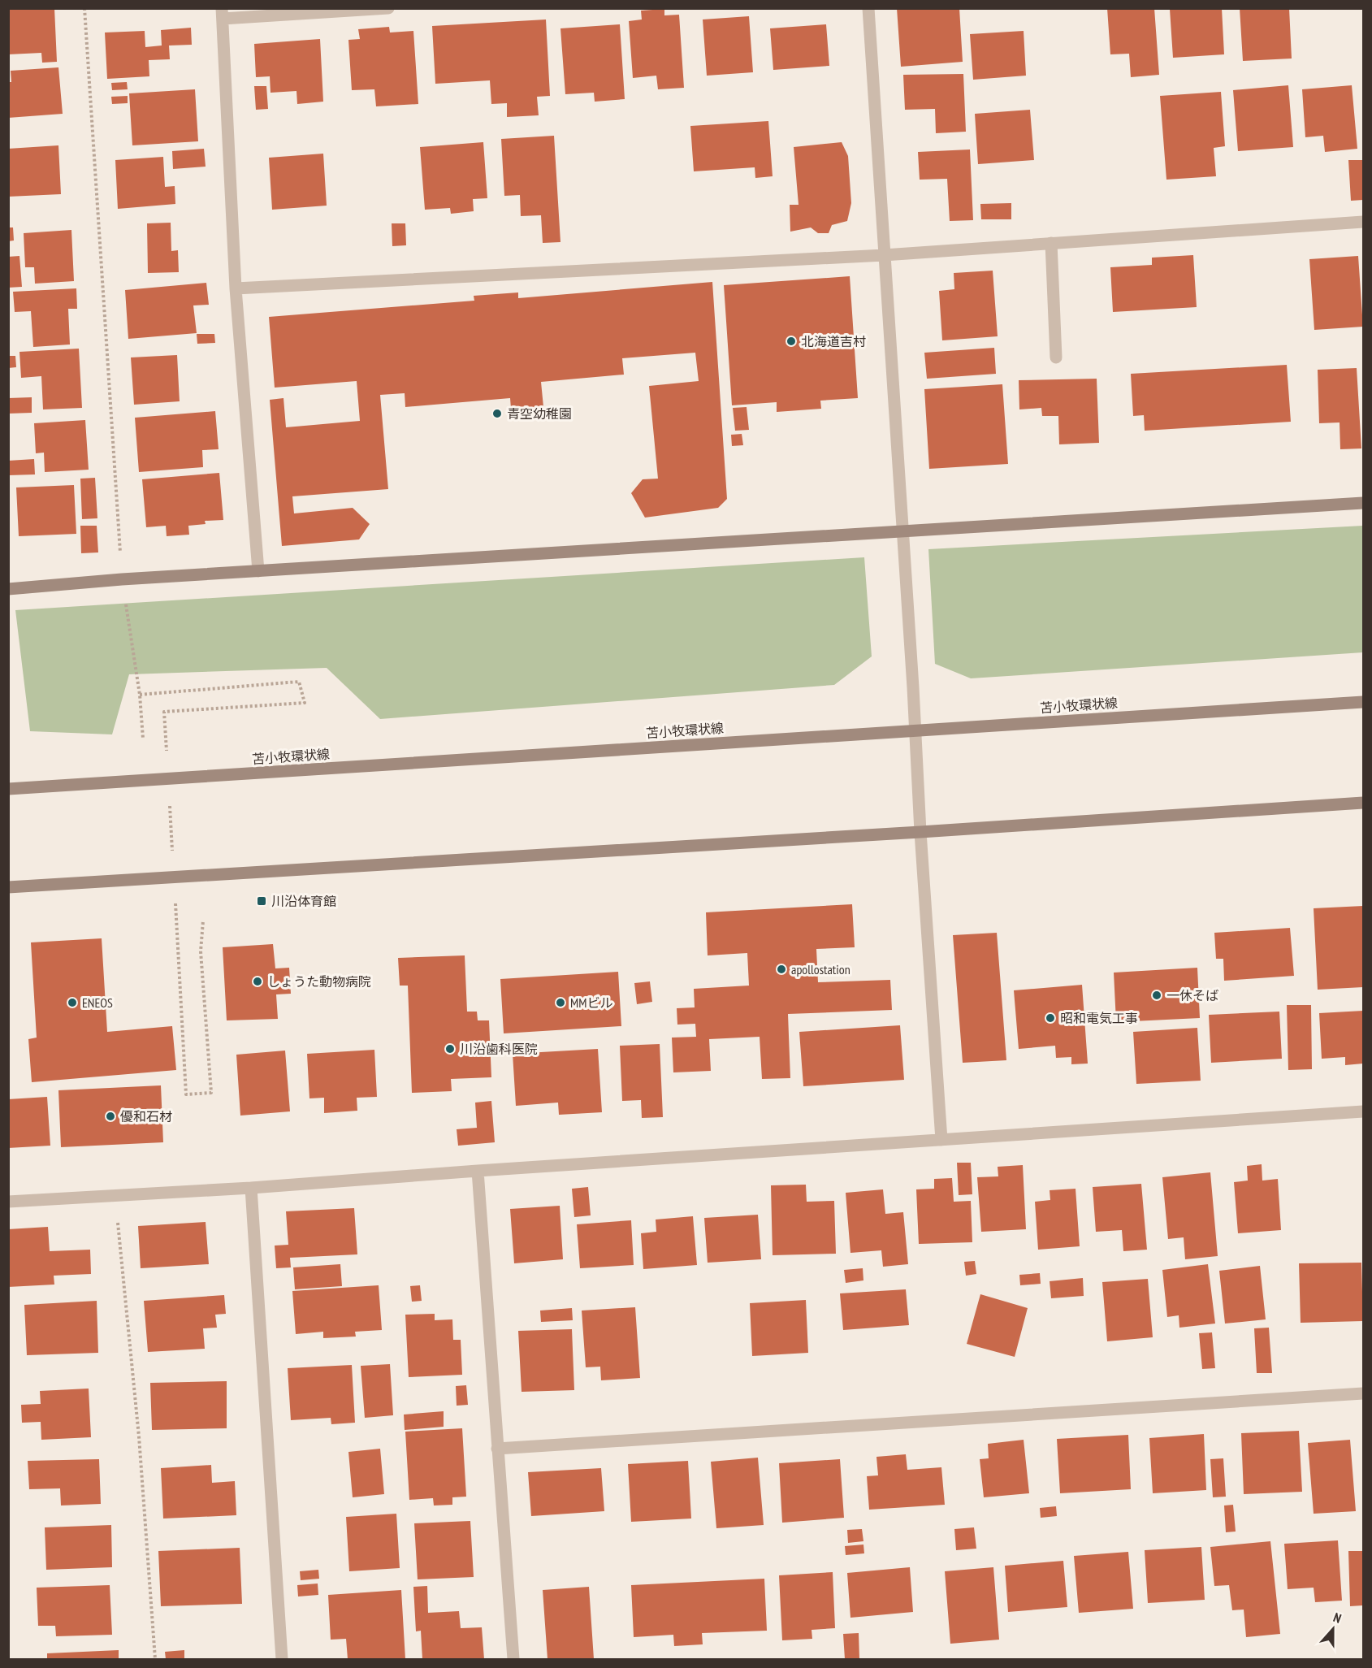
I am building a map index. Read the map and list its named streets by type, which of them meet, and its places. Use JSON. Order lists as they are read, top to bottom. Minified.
{"streets":{"main road":["苫小牧環状線"]},"places":{"other":["北海道吉村","青空幼稚園","apollostation","しょうた動物病院","一休そば","ENEOS","MMビル","昭和電気工事","川沿歯科医院","優和石材"],"transit":["川沿体育館"]},"north":"top"}
